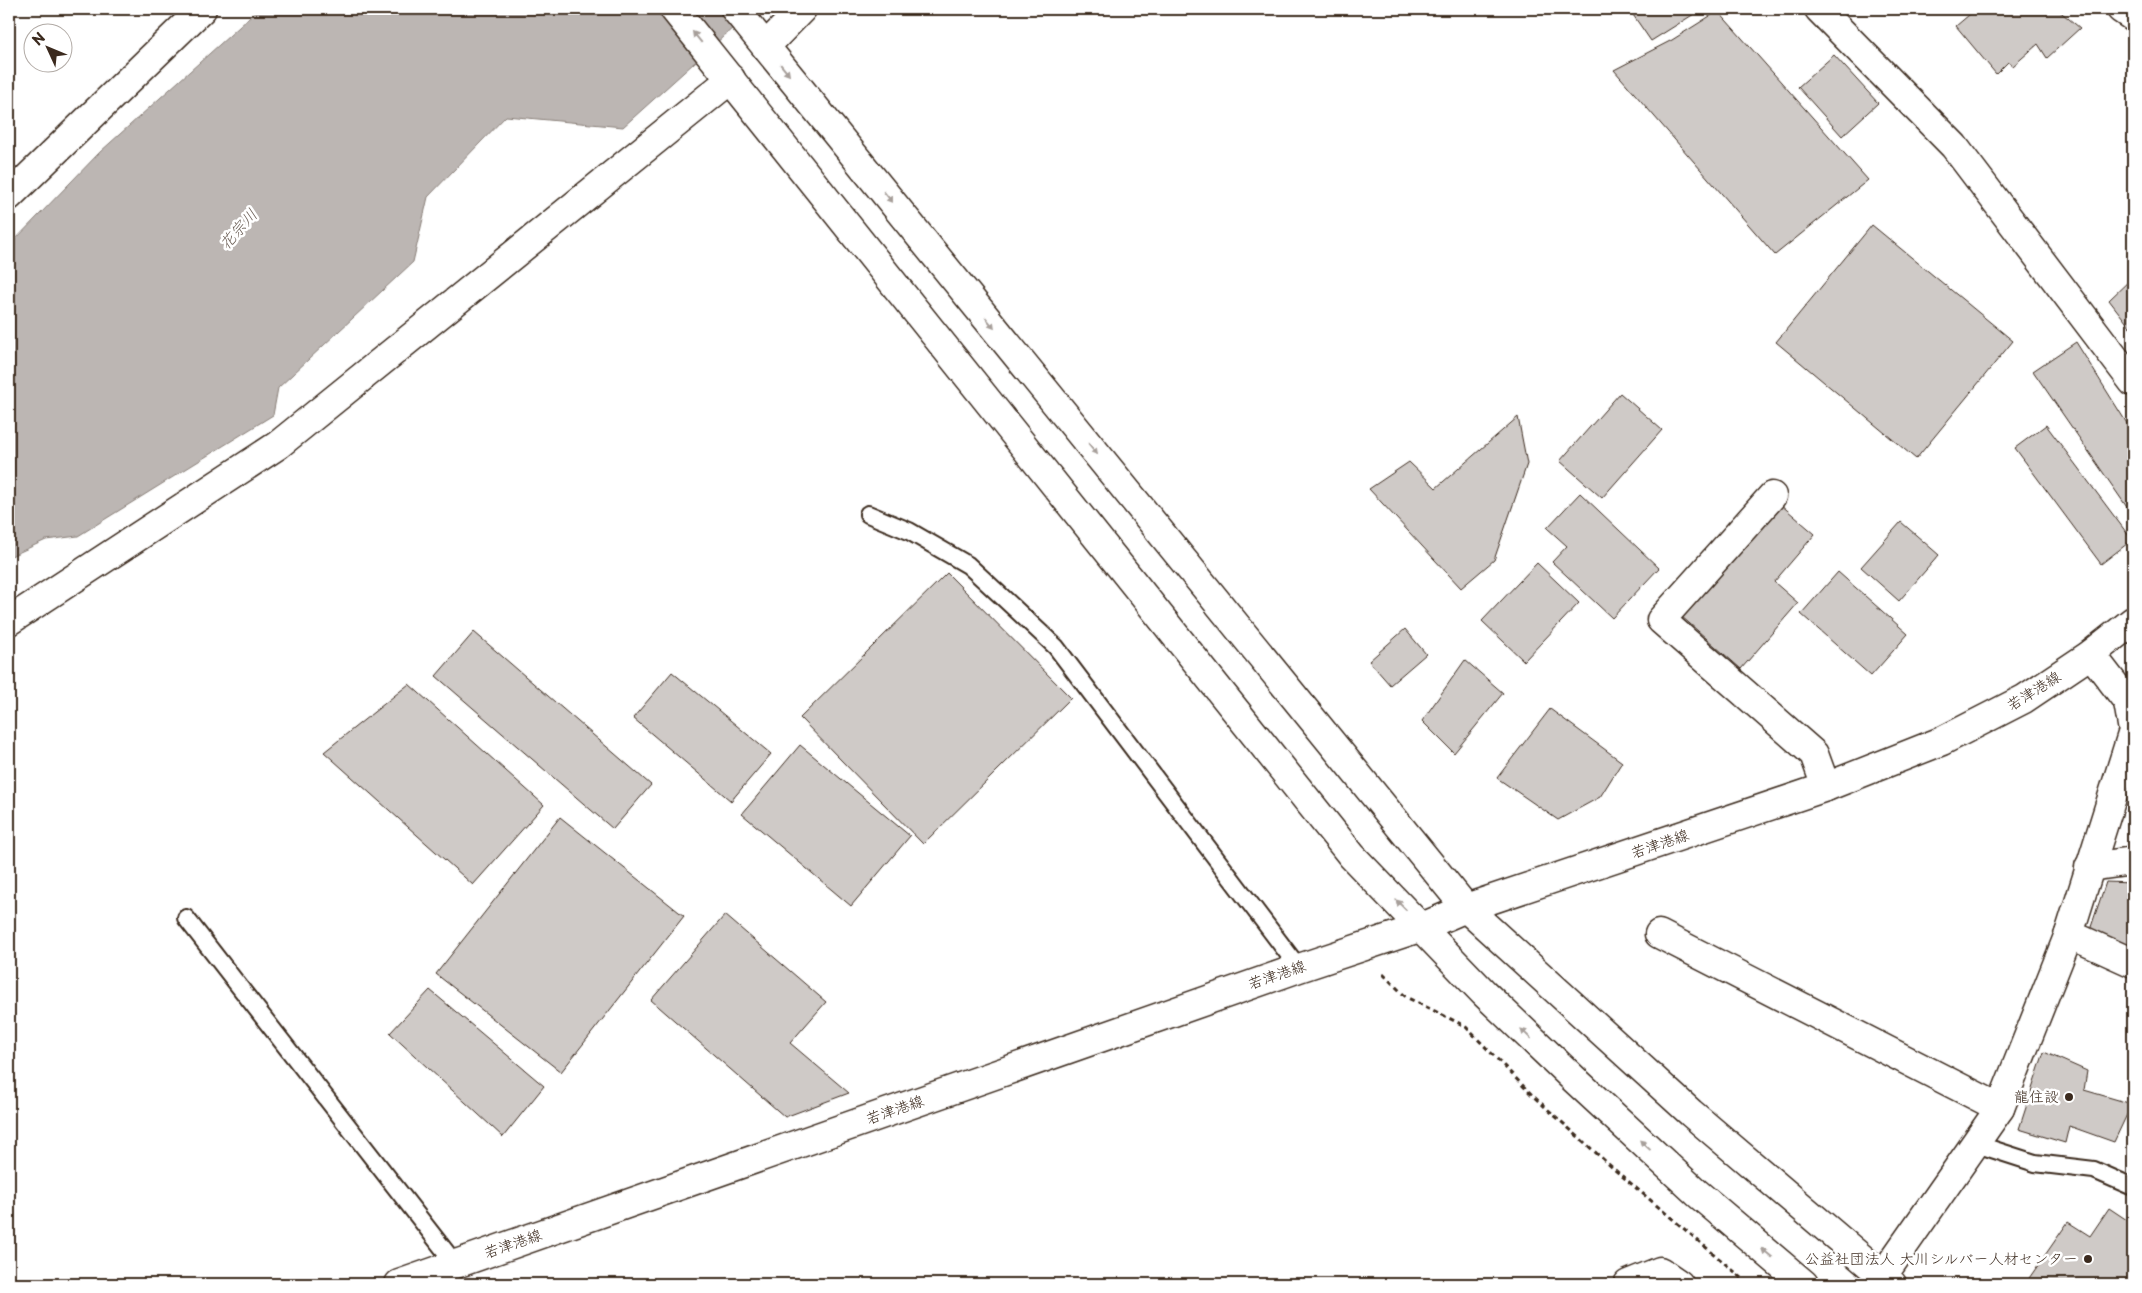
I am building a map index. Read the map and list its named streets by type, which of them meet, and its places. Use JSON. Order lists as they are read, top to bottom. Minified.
{"streets":{"street":["若津港線"]},"water":["花宗川"],"places":["龍住設","公益社団法人 大川シルバー人材センター"],"north":"top left"}
